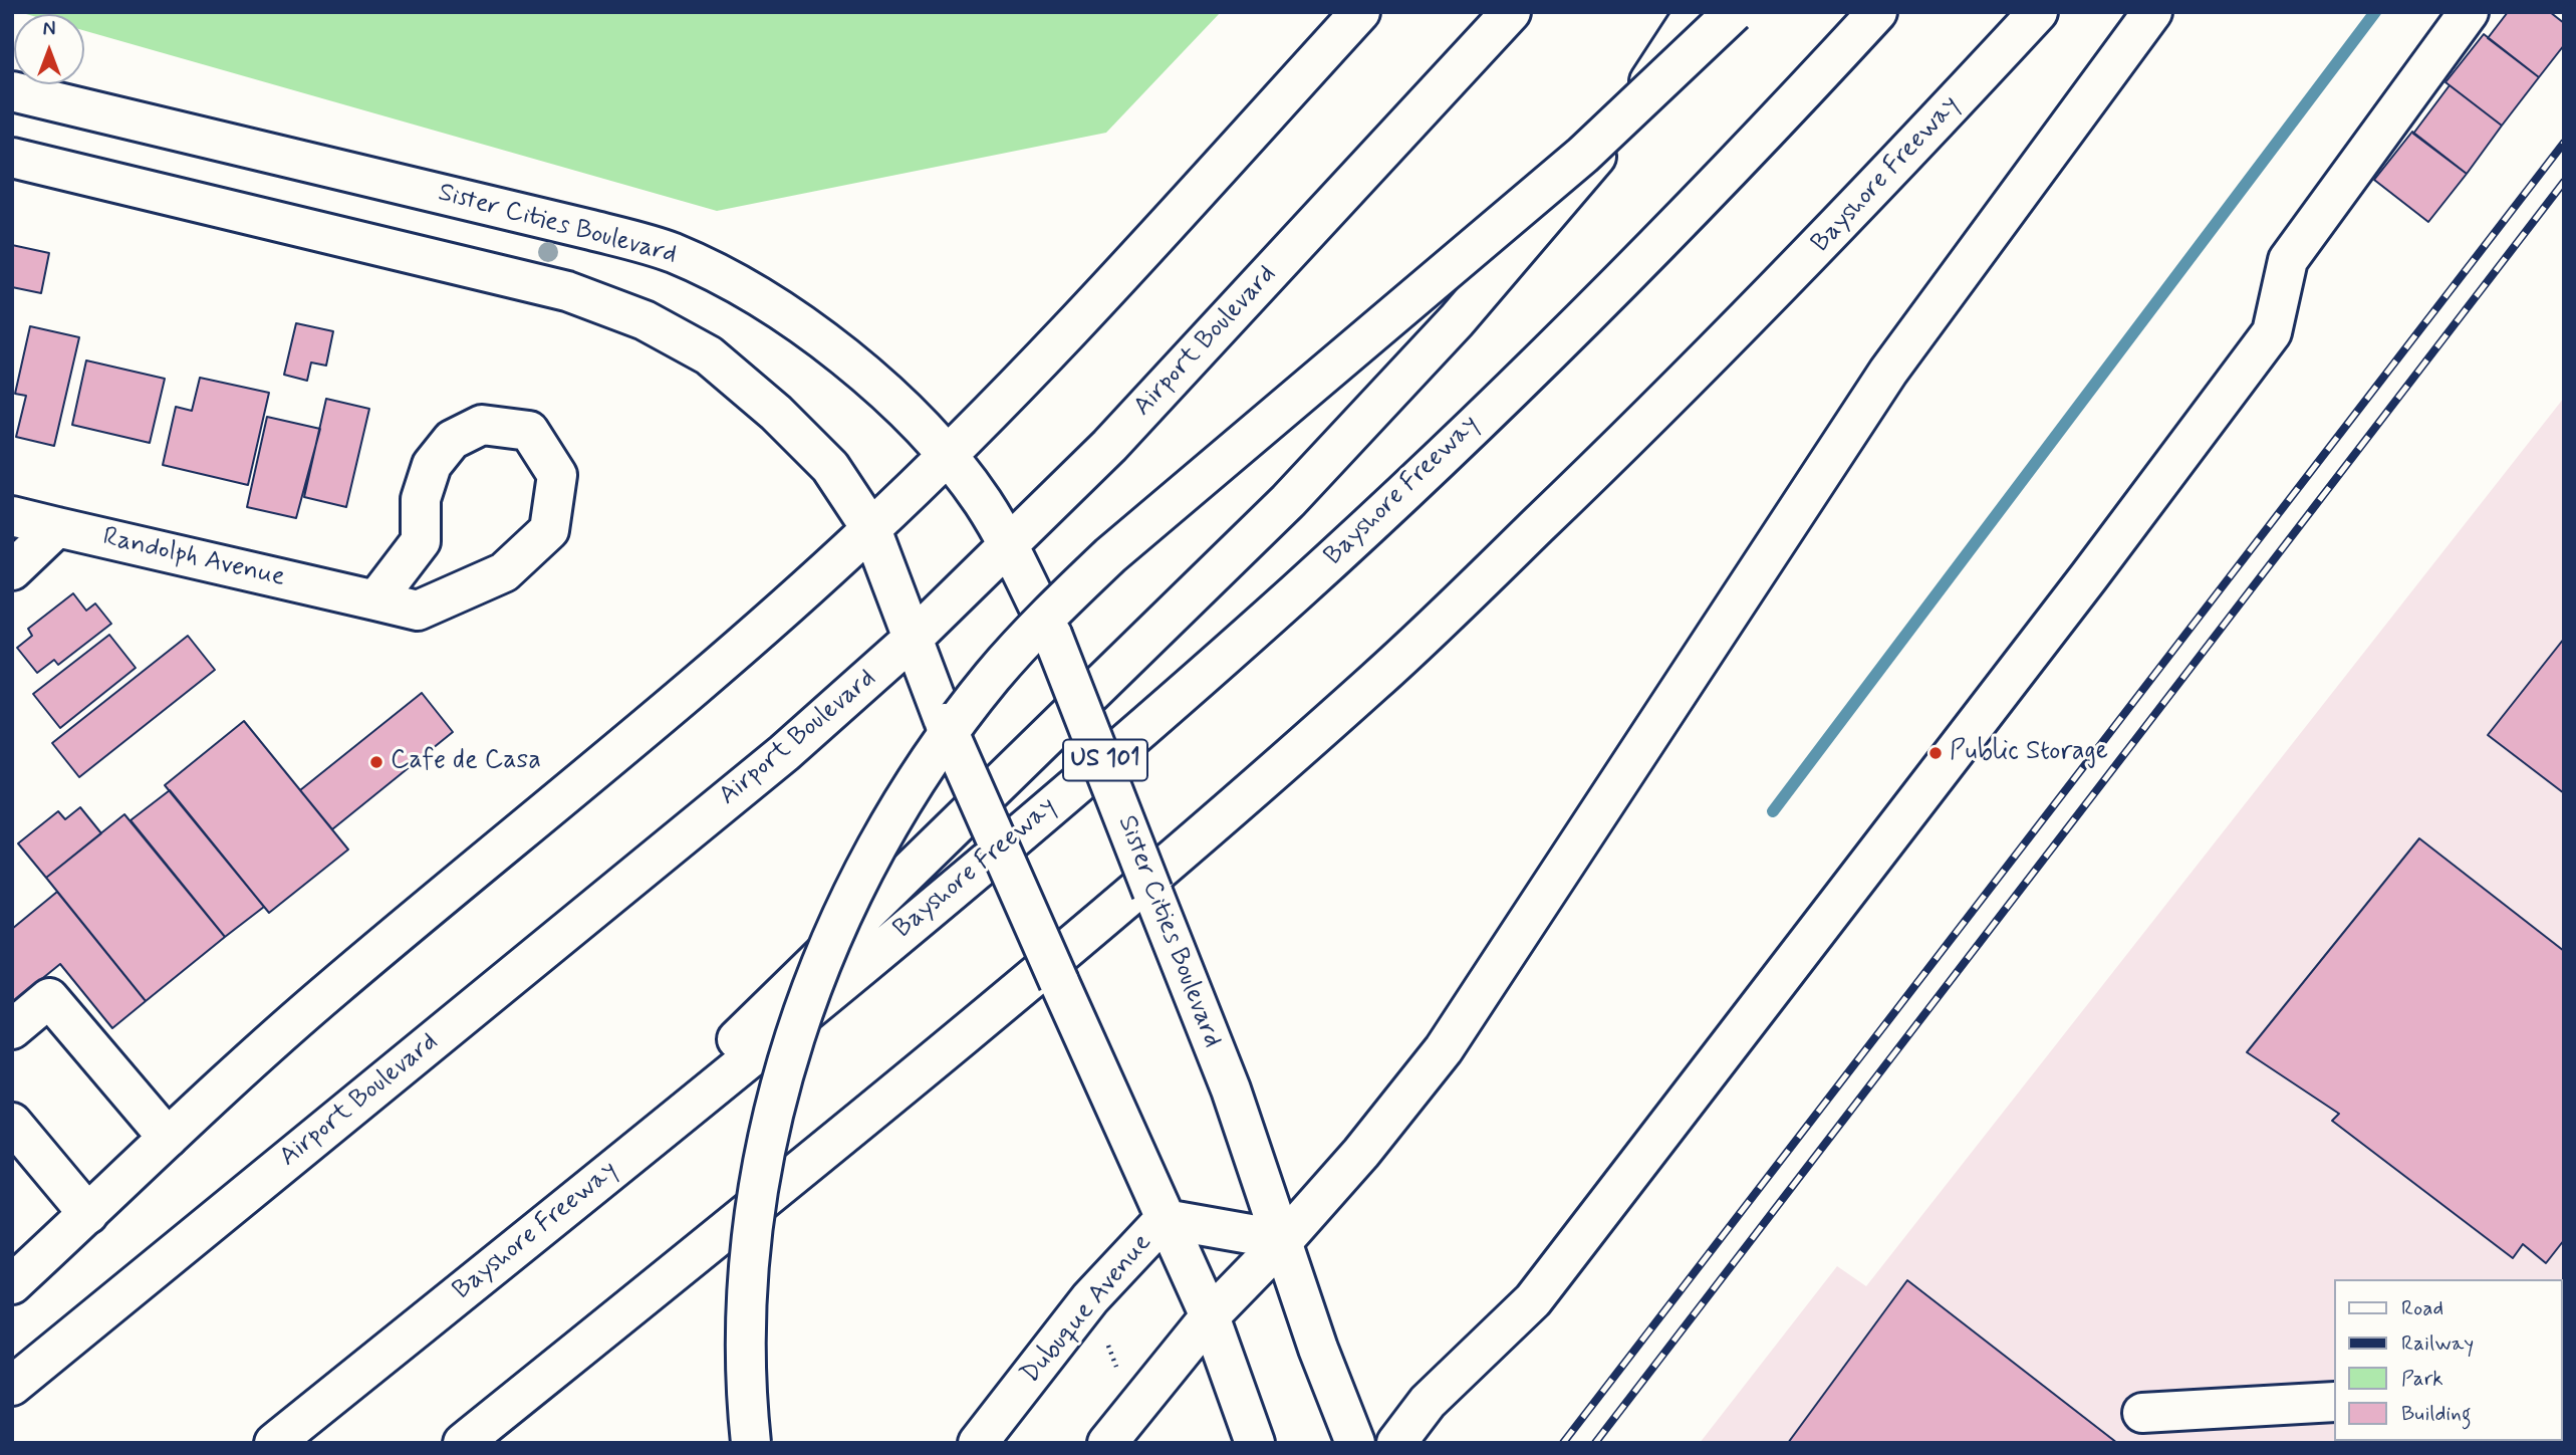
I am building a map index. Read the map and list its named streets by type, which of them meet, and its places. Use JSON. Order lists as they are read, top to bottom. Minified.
{"streets":{"main road":["Bayshore Freeway","Sister Cities Boulevard","Airport Boulevard","Randolph Avenue","US 101","Dubuque Avenue"]},"crossings":[["Sister Cities Boulevard","Airport Boulevard"],["Sister Cities Boulevard","Dubuque Avenue"]],"places":["Public Storage","Cafe de Casa"],"legend":["Road","Railway","Park","Building"],"north":"top"}
